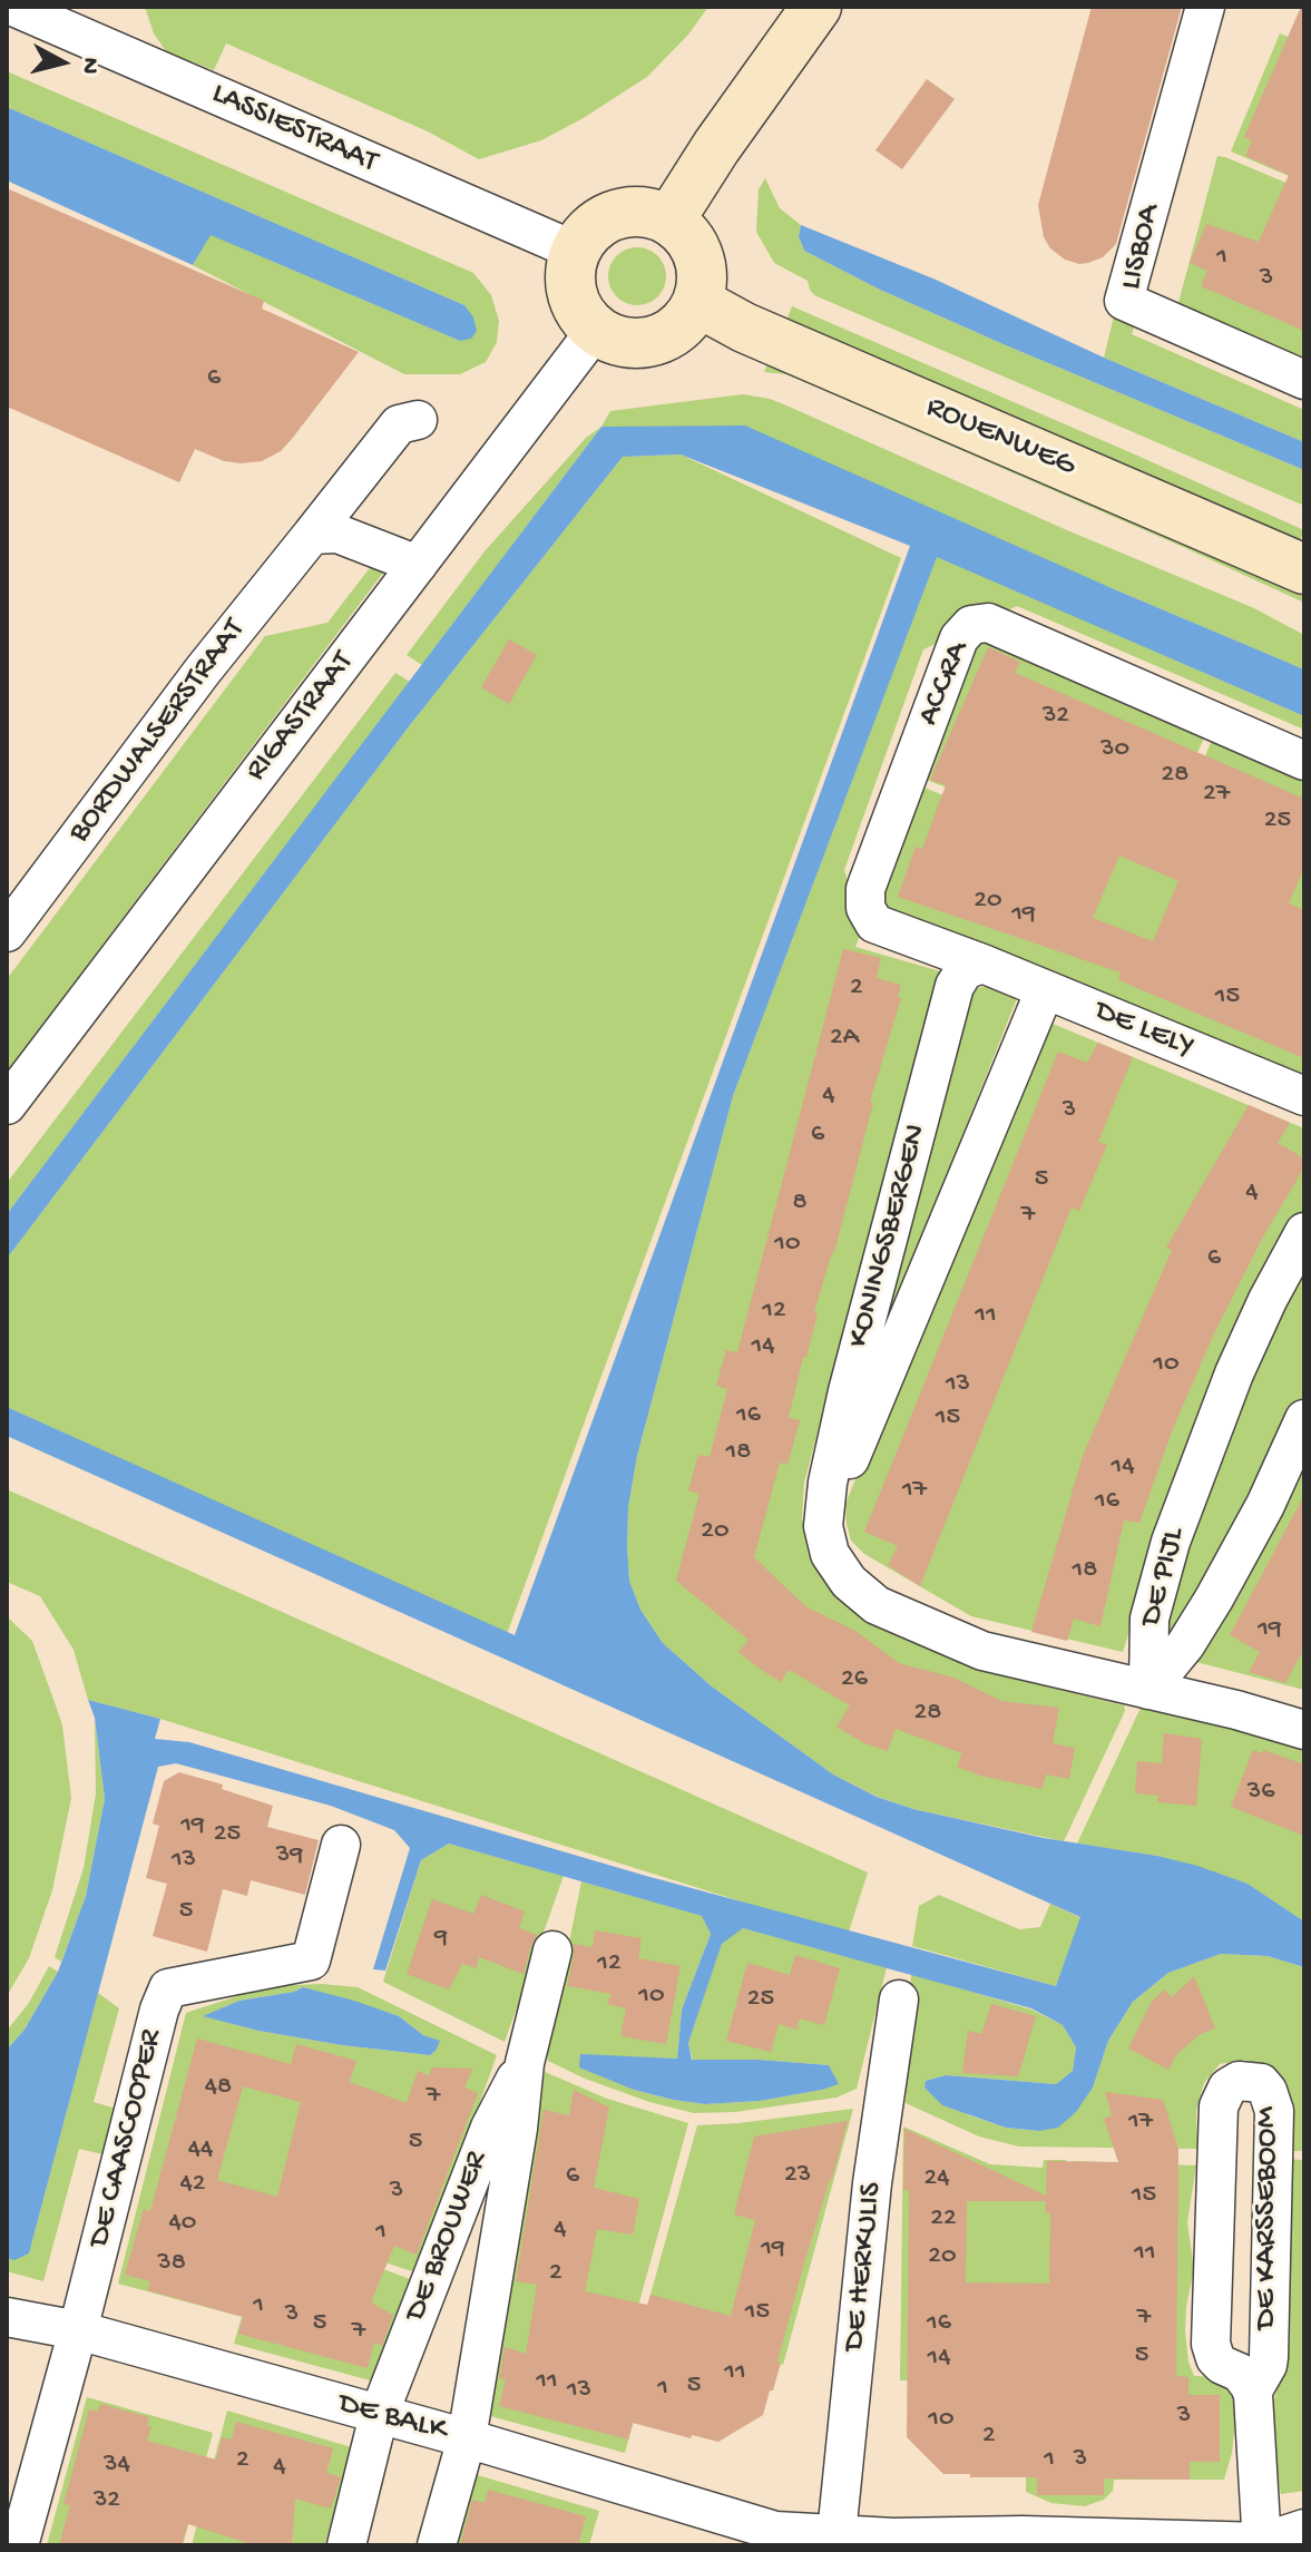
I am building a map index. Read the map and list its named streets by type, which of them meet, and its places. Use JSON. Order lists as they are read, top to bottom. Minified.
{"streets":{"main road":["ROUENWEG"],"street":["LASSIESTRAAT","LISBOA","ACCRA","RIGASTRAAT","BORDWALSERSTRAAT","DE LELY","KONINGSBERGEN","DE PIJL","DE CAASCOOPER","DE KARSSEBOOM","DE BROUWER","DE HERKULIS","DE BALK"]},"crossings":[["LASSIESTRAAT","ROUENWEG"],["LASSIESTRAAT","RIGASTRAAT"],["ROUENWEG","RIGASTRAAT"],["ACCRA","DE LELY"],["ACCRA","KONINGSBERGEN"],["DE LELY","KONINGSBERGEN"],["KONINGSBERGEN","DE PIJL"],["DE CAASCOOPER","DE BALK"],["DE KARSSEBOOM","DE BALK"],["DE BROUWER","DE BALK"],["DE HERKULIS","DE BALK"]],"house_numbers":["1","3","6","32","30","28","27","25","20","19","2","15","2A","4","3","6","5","4","8","7","10","6","12","11","14","10","13","16","15","18","14","17","16","20","18","19","26","28","36","19","25","39","13","5","9","12","10","25","48","7","17","5","44","23","6","24","42","3","15","22","40","4","1","19","11","20","38","2","1","15","3","7","5","16","7","5","14","11","11","5","1","13","3","10","2","1","3","2","34","4","32"],"north":"right"}
